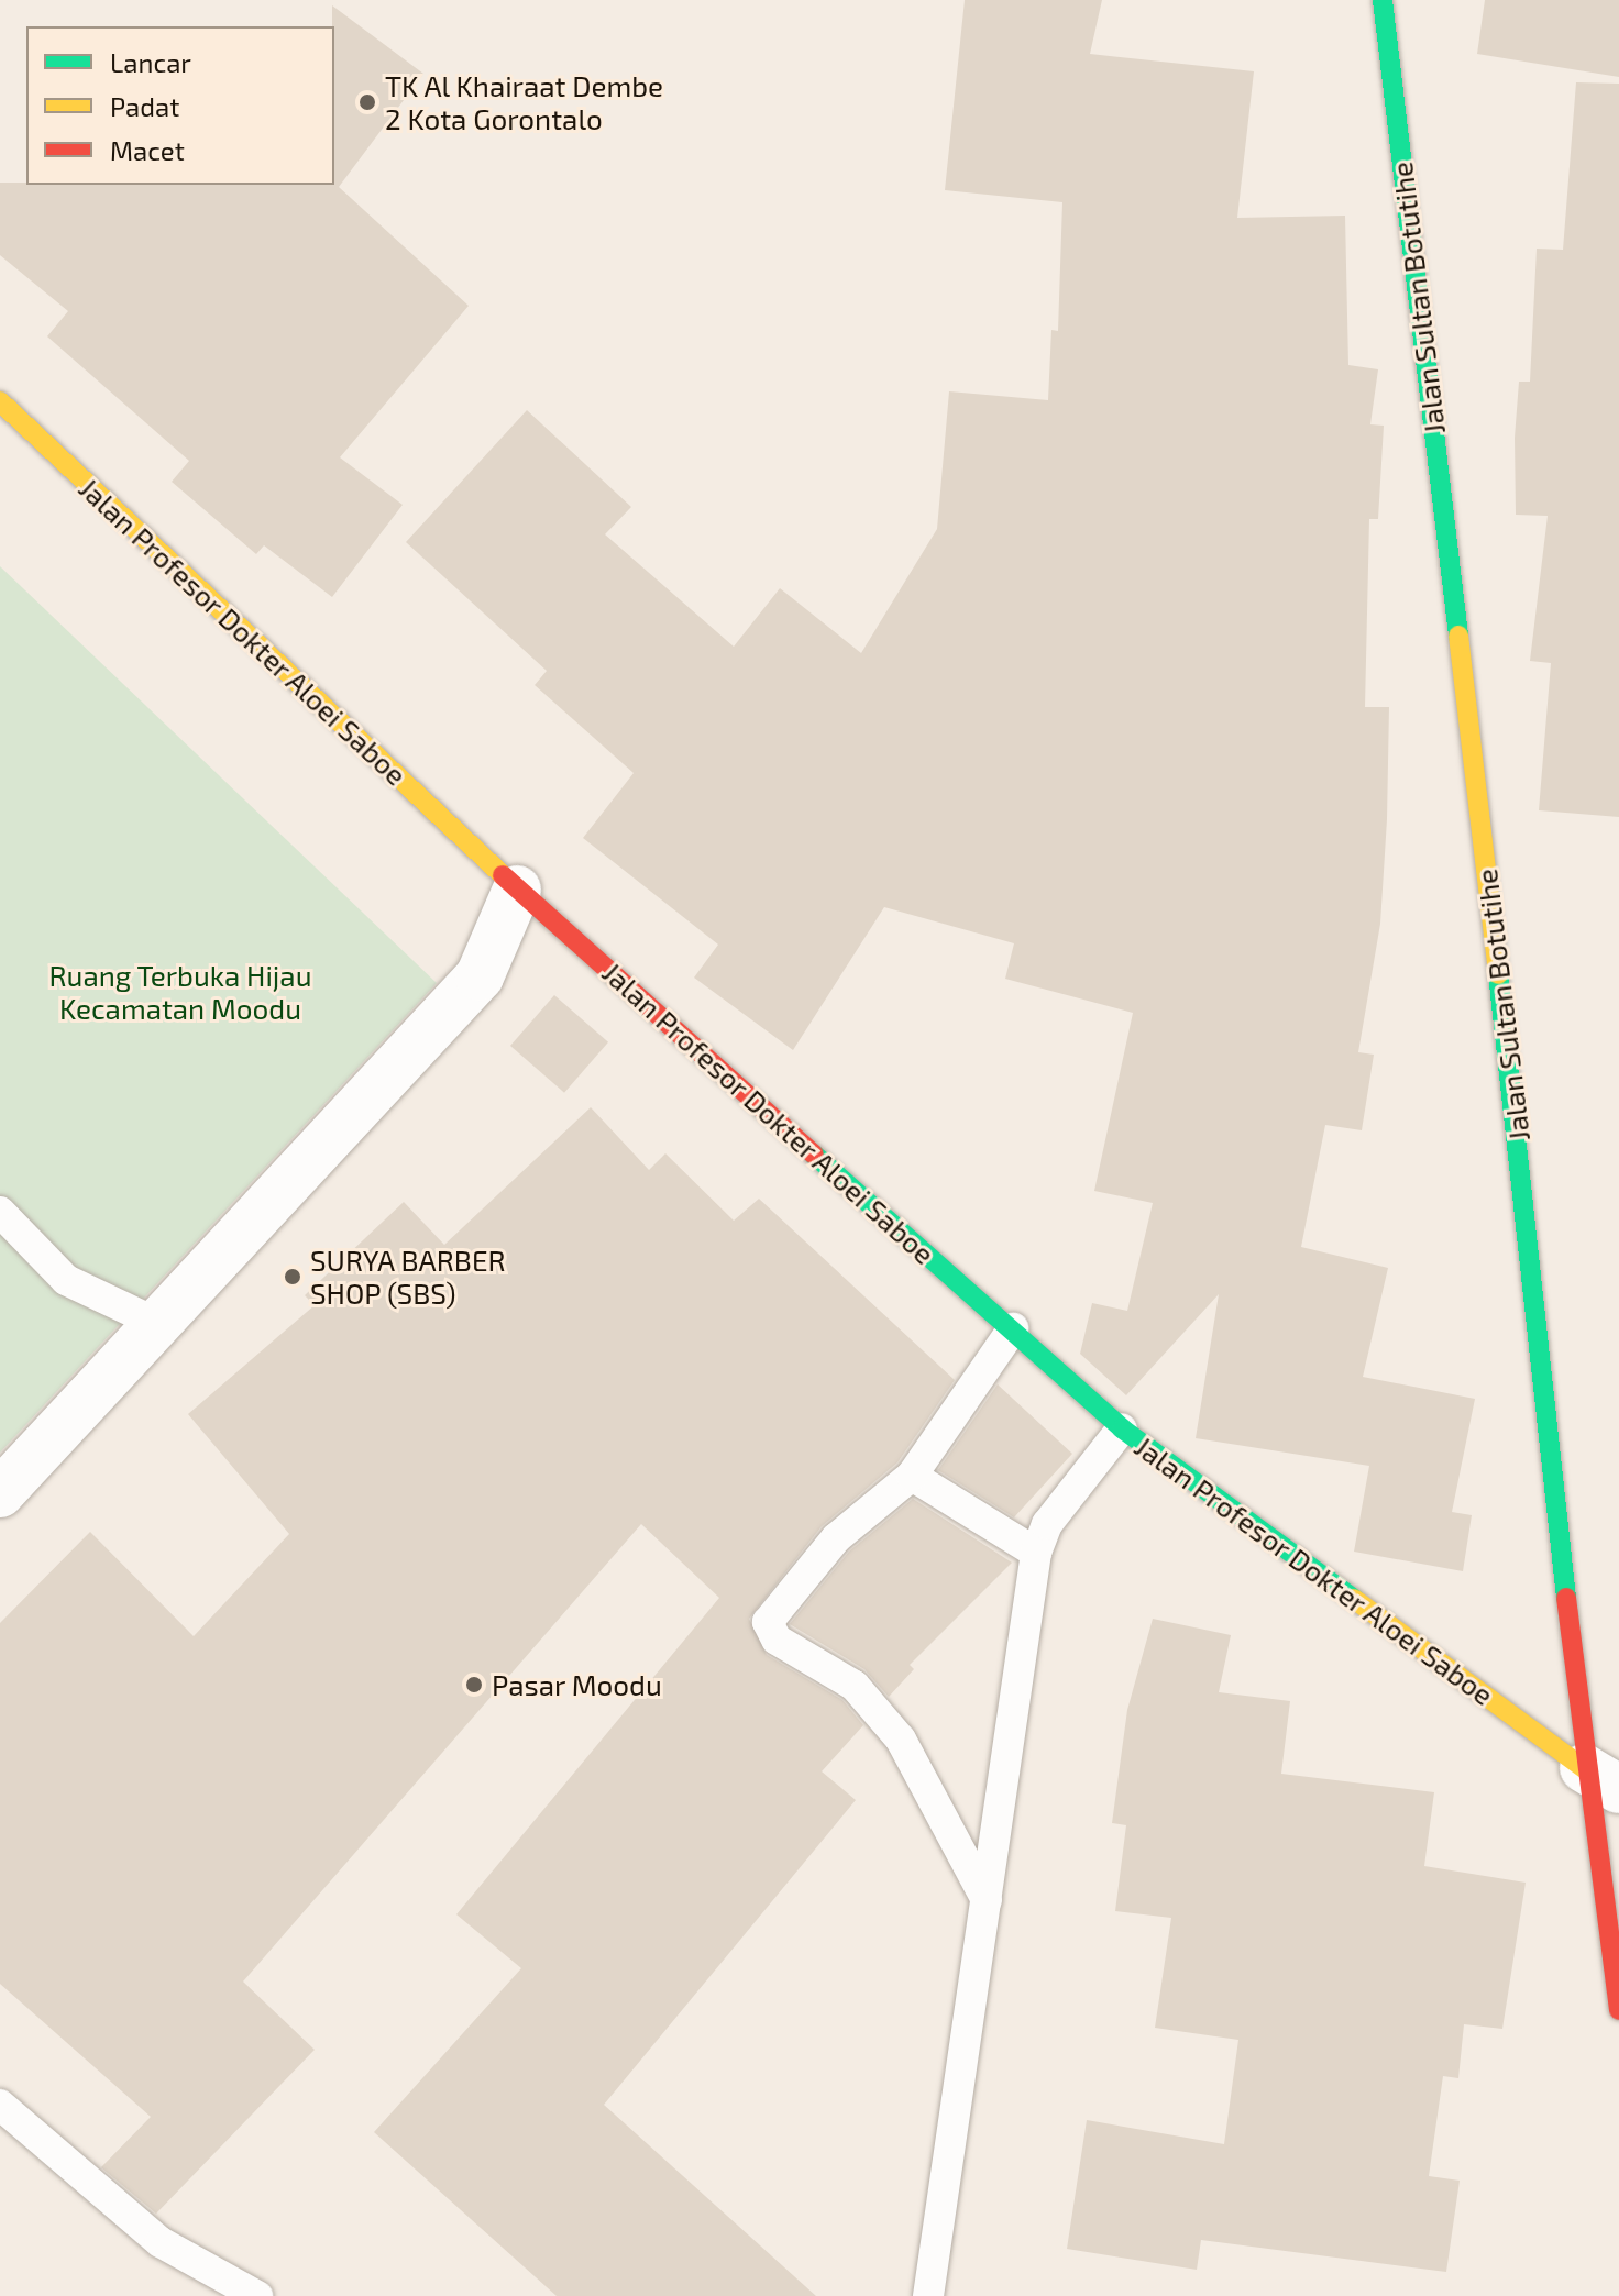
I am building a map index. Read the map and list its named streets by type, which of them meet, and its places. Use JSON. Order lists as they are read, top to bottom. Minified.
{"streets":{"street":["Jalan Sultan Botutihe","Jalan Profesor Dokter Aloei Saboe"]},"crossings":[["Jalan Sultan Botutihe","Jalan Profesor Dokter Aloei Saboe"]],"parks":["Ruang Terbuka Hijau Kecamatan Moodu"],"places":["TK Al Khairaat Dembe 2 Kota Gorontalo","SURYA BARBER SHOP (SBS)","Pasar Moodu"],"legend":["Lancar","Padat","Macet"]}
